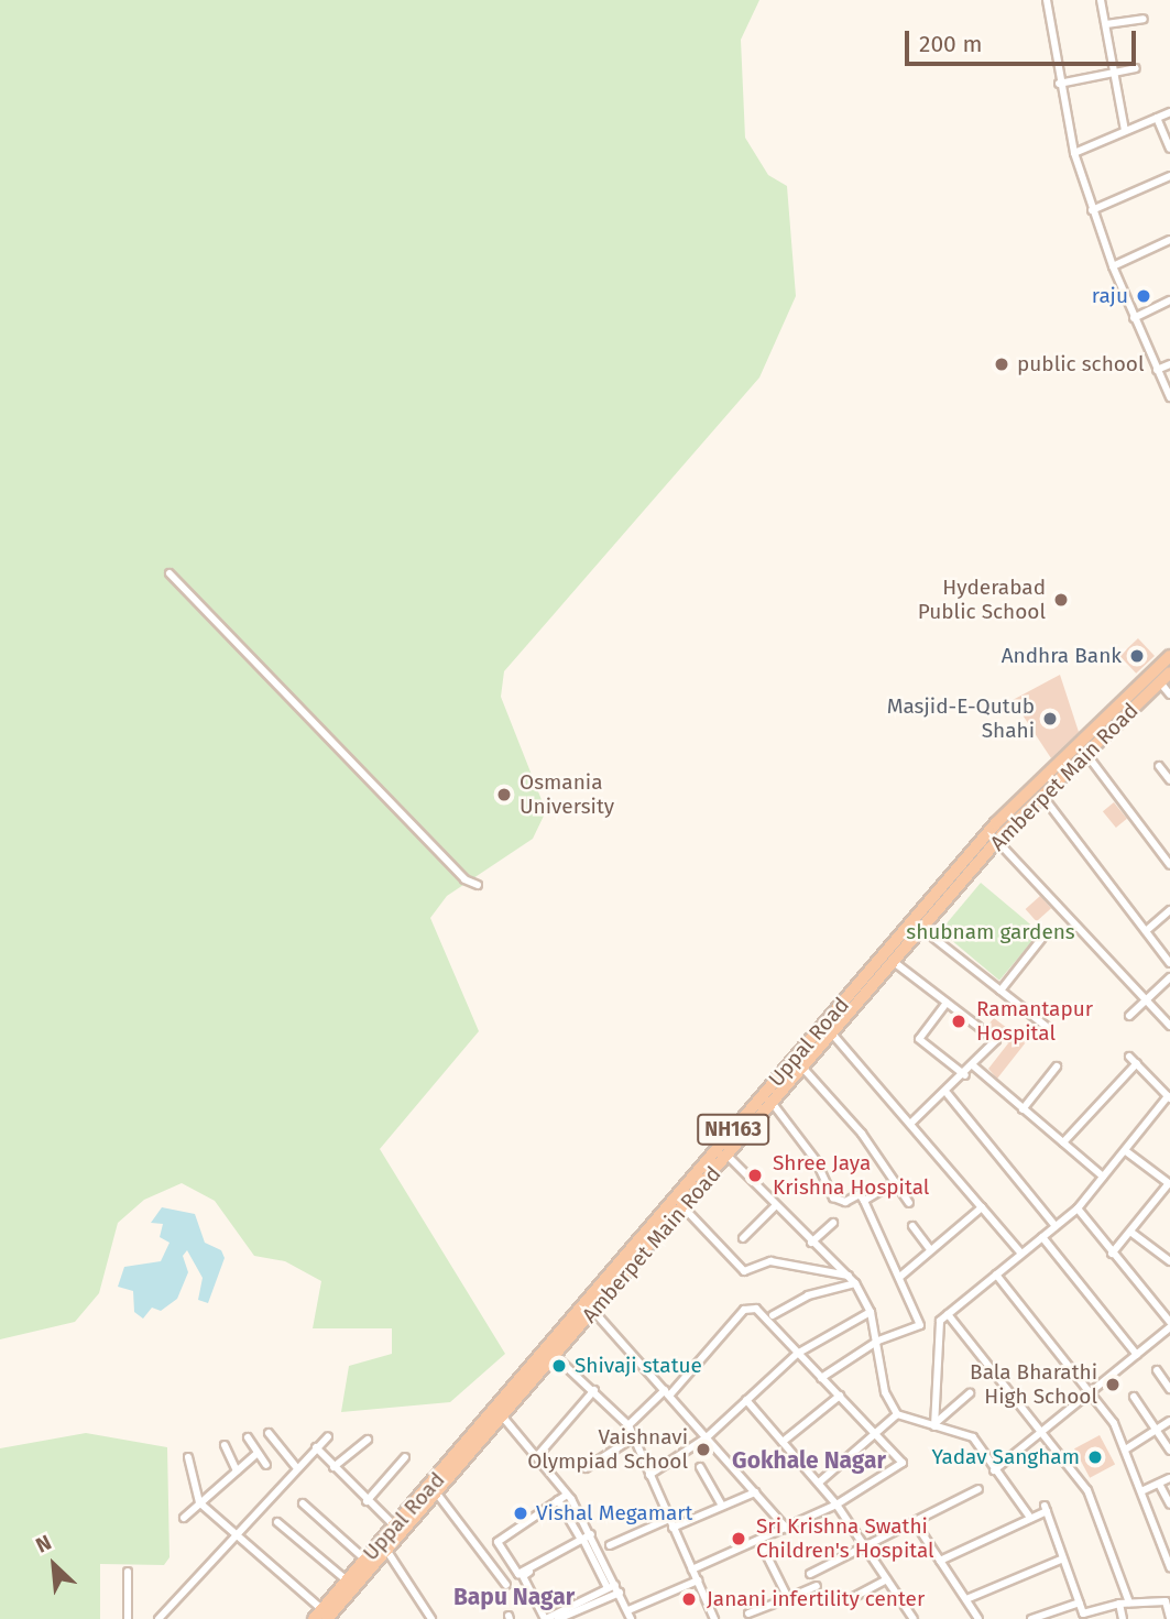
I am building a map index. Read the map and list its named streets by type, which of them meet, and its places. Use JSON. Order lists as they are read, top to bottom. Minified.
{"streets":{"highway":["Amberpet Main Road","Uppal Road","NH163"]},"crossings":[["Amberpet Main Road","Uppal Road"]],"districts":["Gokhale Nagar","Bapu Nagar"],"parks":["shubnam gardens"],"places":["raju","public school","Hyderabad Public School","Andhra Bank","Masjid-E-Qutub Shahi","Osmania University","Ramantapur Hospital","Shree Jaya Krishna Hospital","Shivaji statue","Bala Bharathi High School","Vaishnavi Olympiad School","Yadav Sangham","Vishal Megamart","Sri Krishna Swathi Children's Hospital","Janani infertility center"],"scale_bar":"200 m","north":"top left"}
